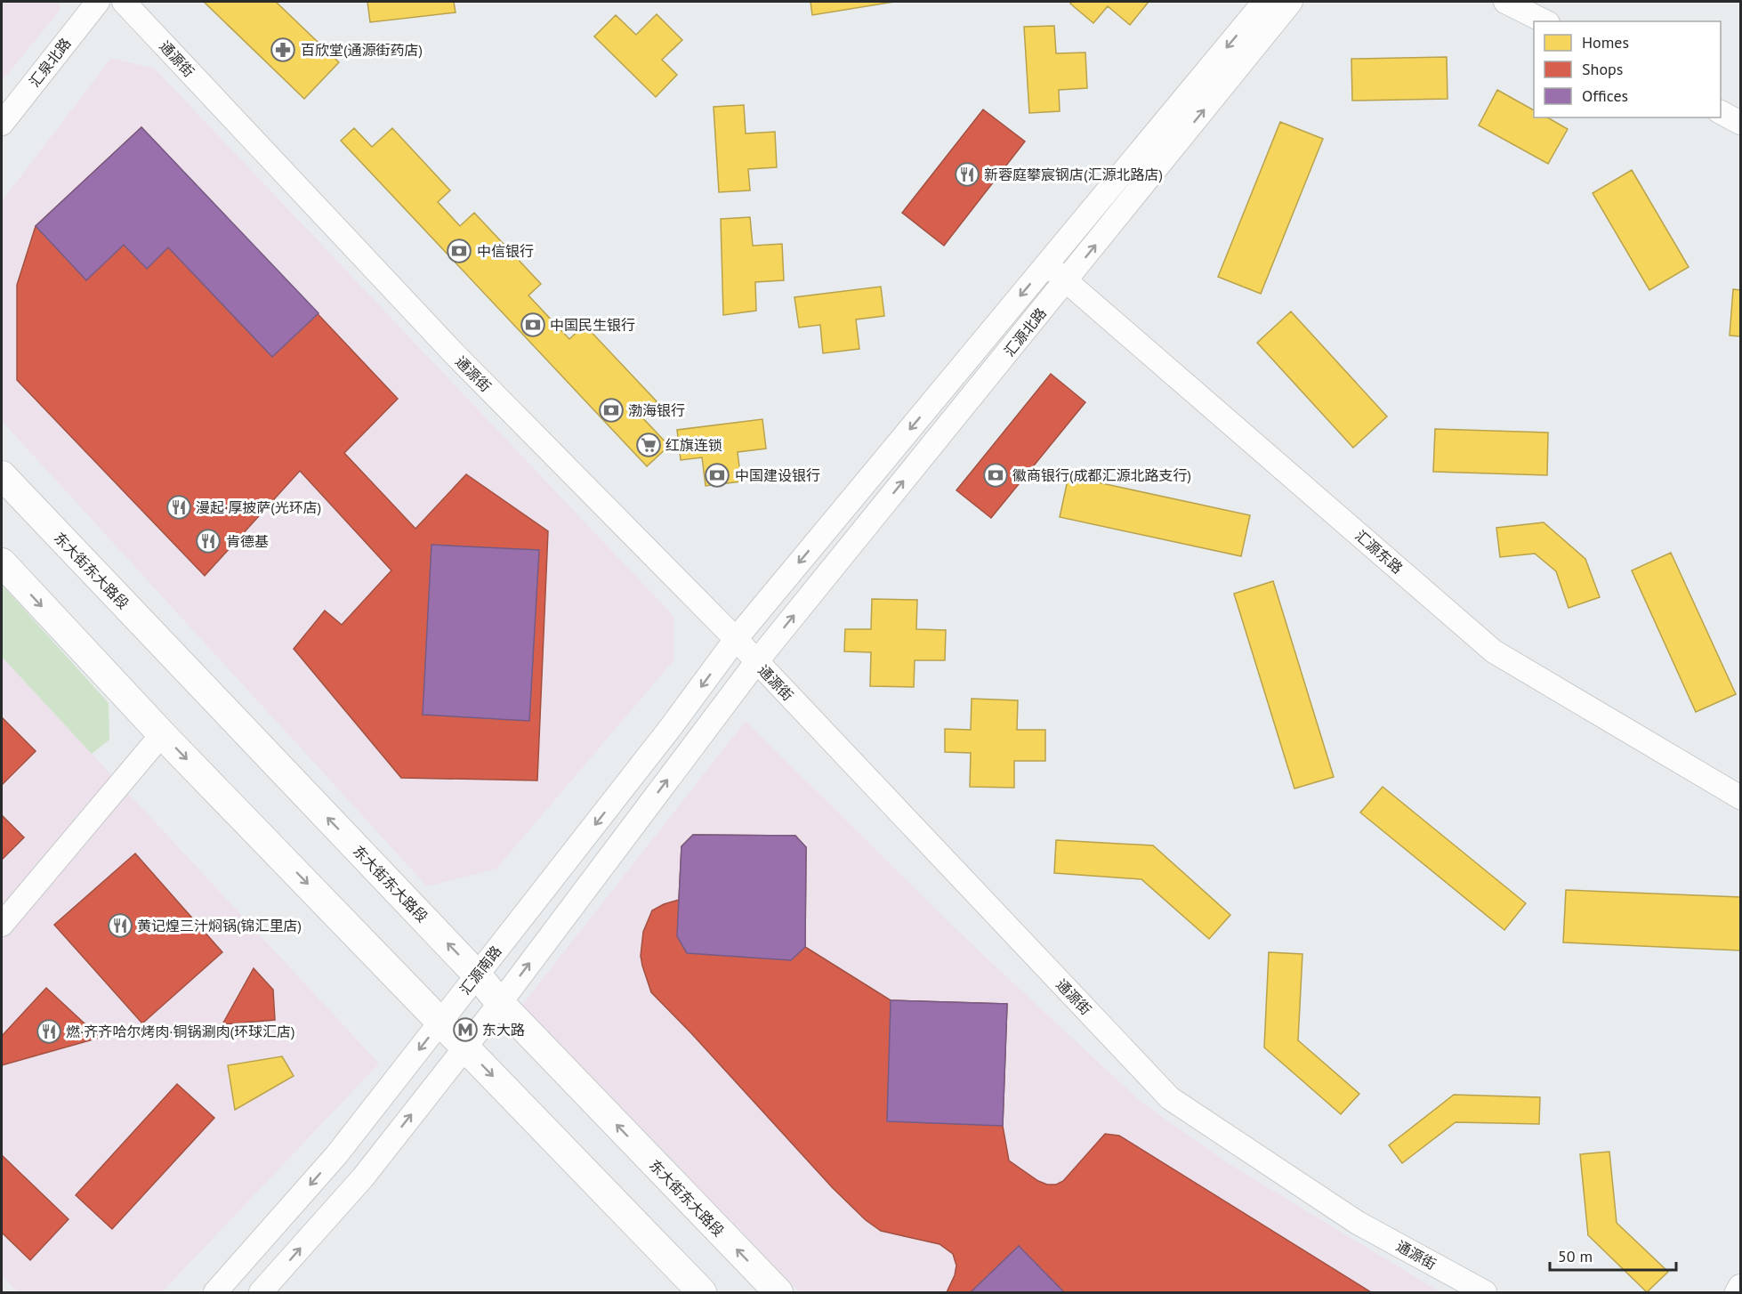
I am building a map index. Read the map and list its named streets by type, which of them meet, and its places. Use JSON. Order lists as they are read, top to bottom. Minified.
{"streets":{"main road":["东大街东大路段"],"street":["通源街","汇泉北路","汇源北路","汇源东路","汇源南路"]},"crossings":[["通源街","汇源北路"],["通源街","汇源南路"],["汇源北路","汇源东路"],["汇源北路","汇源南路"],["东大街东大路段","汇源南路"]],"places":{"pharmacy":["百欣堂(通源街药店)"],"restaurant":["新蓉庭攀宸钢店(汇源北路店)","漫起·厚披萨(光环店)","肯德基","黄记煌三汁焖锅(锦汇里店)","燃·齐齐哈尔烤肉·铜锅涮肉(环球汇店)"],"bank":["中信银行","中国民生银行","渤海银行","中国建设银行","徽商银行(成都汇源北路支行)"],"supermarket":["红旗连锁"],"metro station":["东大路"]},"legend":["Homes","Shops","Offices"],"scale_bar":"50 m"}
